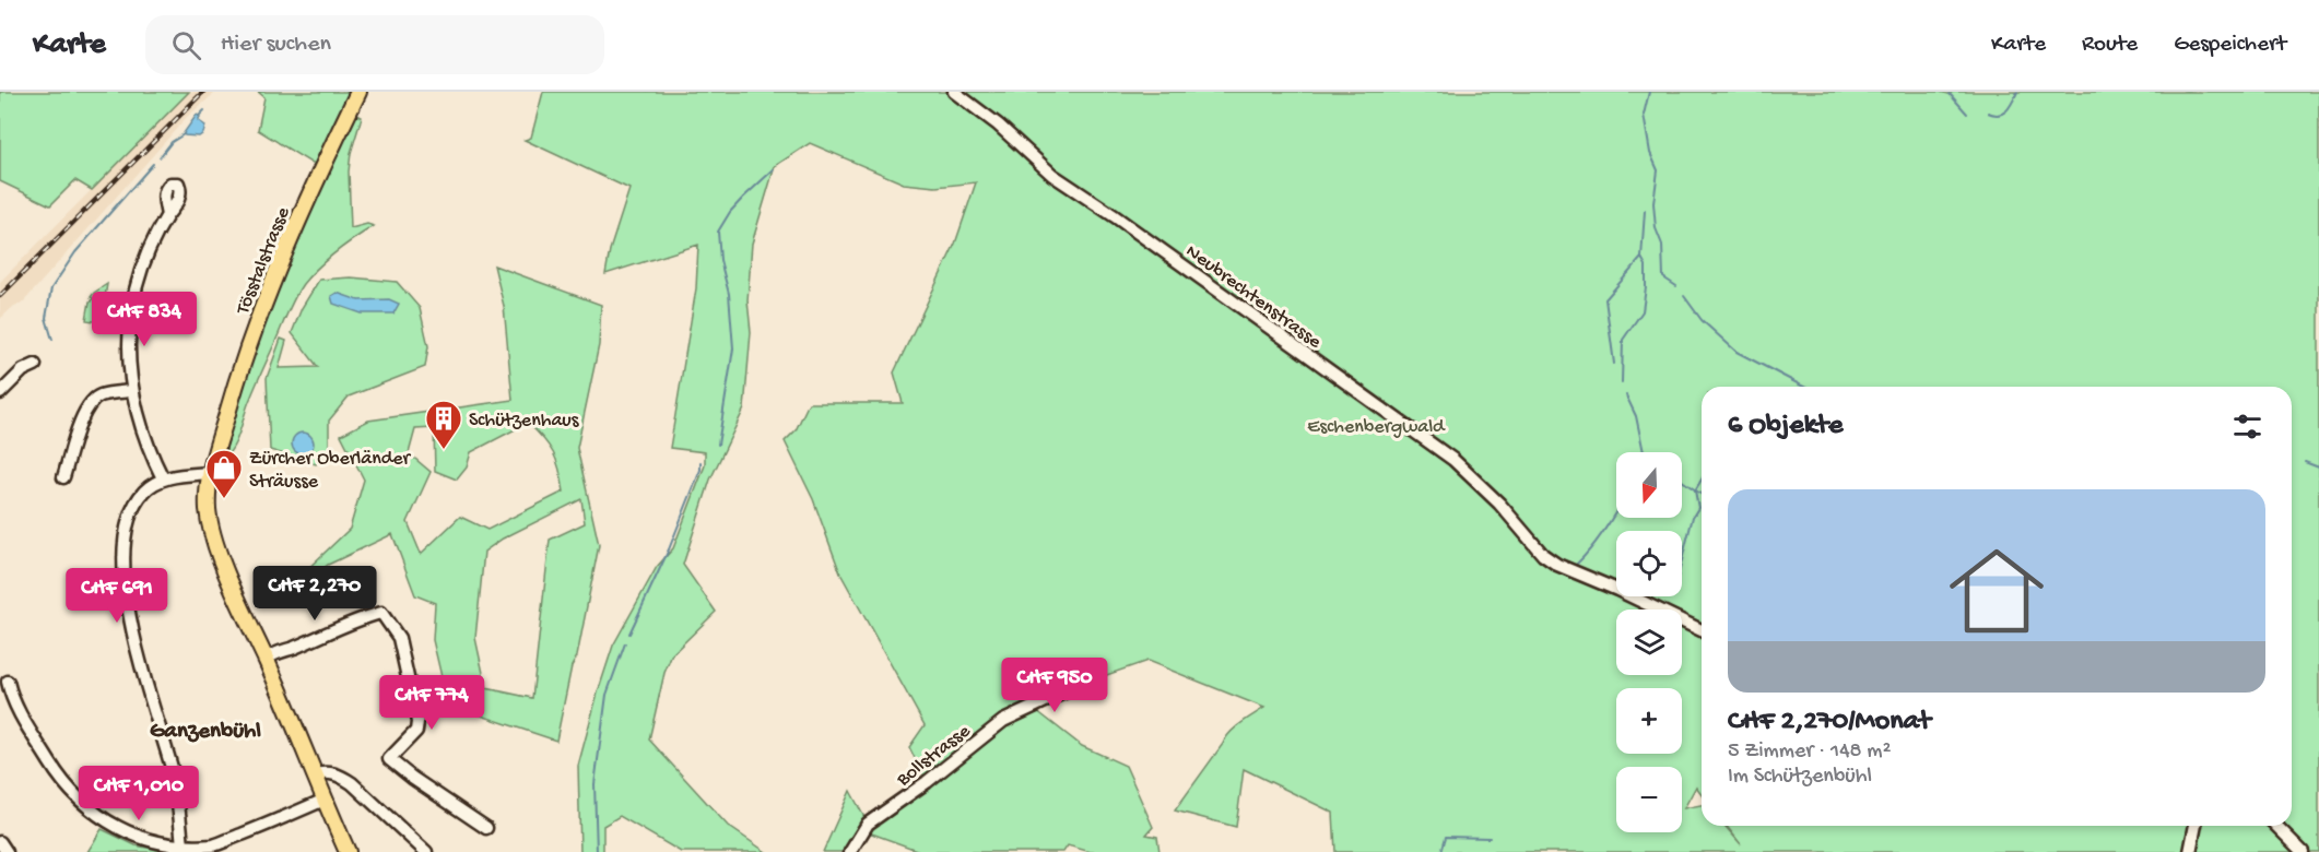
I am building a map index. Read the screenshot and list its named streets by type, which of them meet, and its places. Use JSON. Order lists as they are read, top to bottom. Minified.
{"streets":{"main road":["Tösstalstrasse"],"street":["Neubrechtenstrasse","Bollstrasse"]},"districts":["Ganzenbühl"],"parks":["Eschenbergwald"],"places":{"building":["Schützenhaus"],"shop":["Zürcher Oberländer Sträusse"]},"north":"bottom","page":{"header":"Karte","search":"Hier suchen","nav":["Karte","Route","Gespeichert"],"price":["CHF 834","CHF 2,270","CHF 691","CHF 950","CHF 774","CHF 1,010"],"heading":"6 Objekte","map_buttons":["+","−"],"list":[{"name":"CHF 2,270/Monat","note":"5 Zimmer · 148 m² · Im Schützenbühl"}]}}
